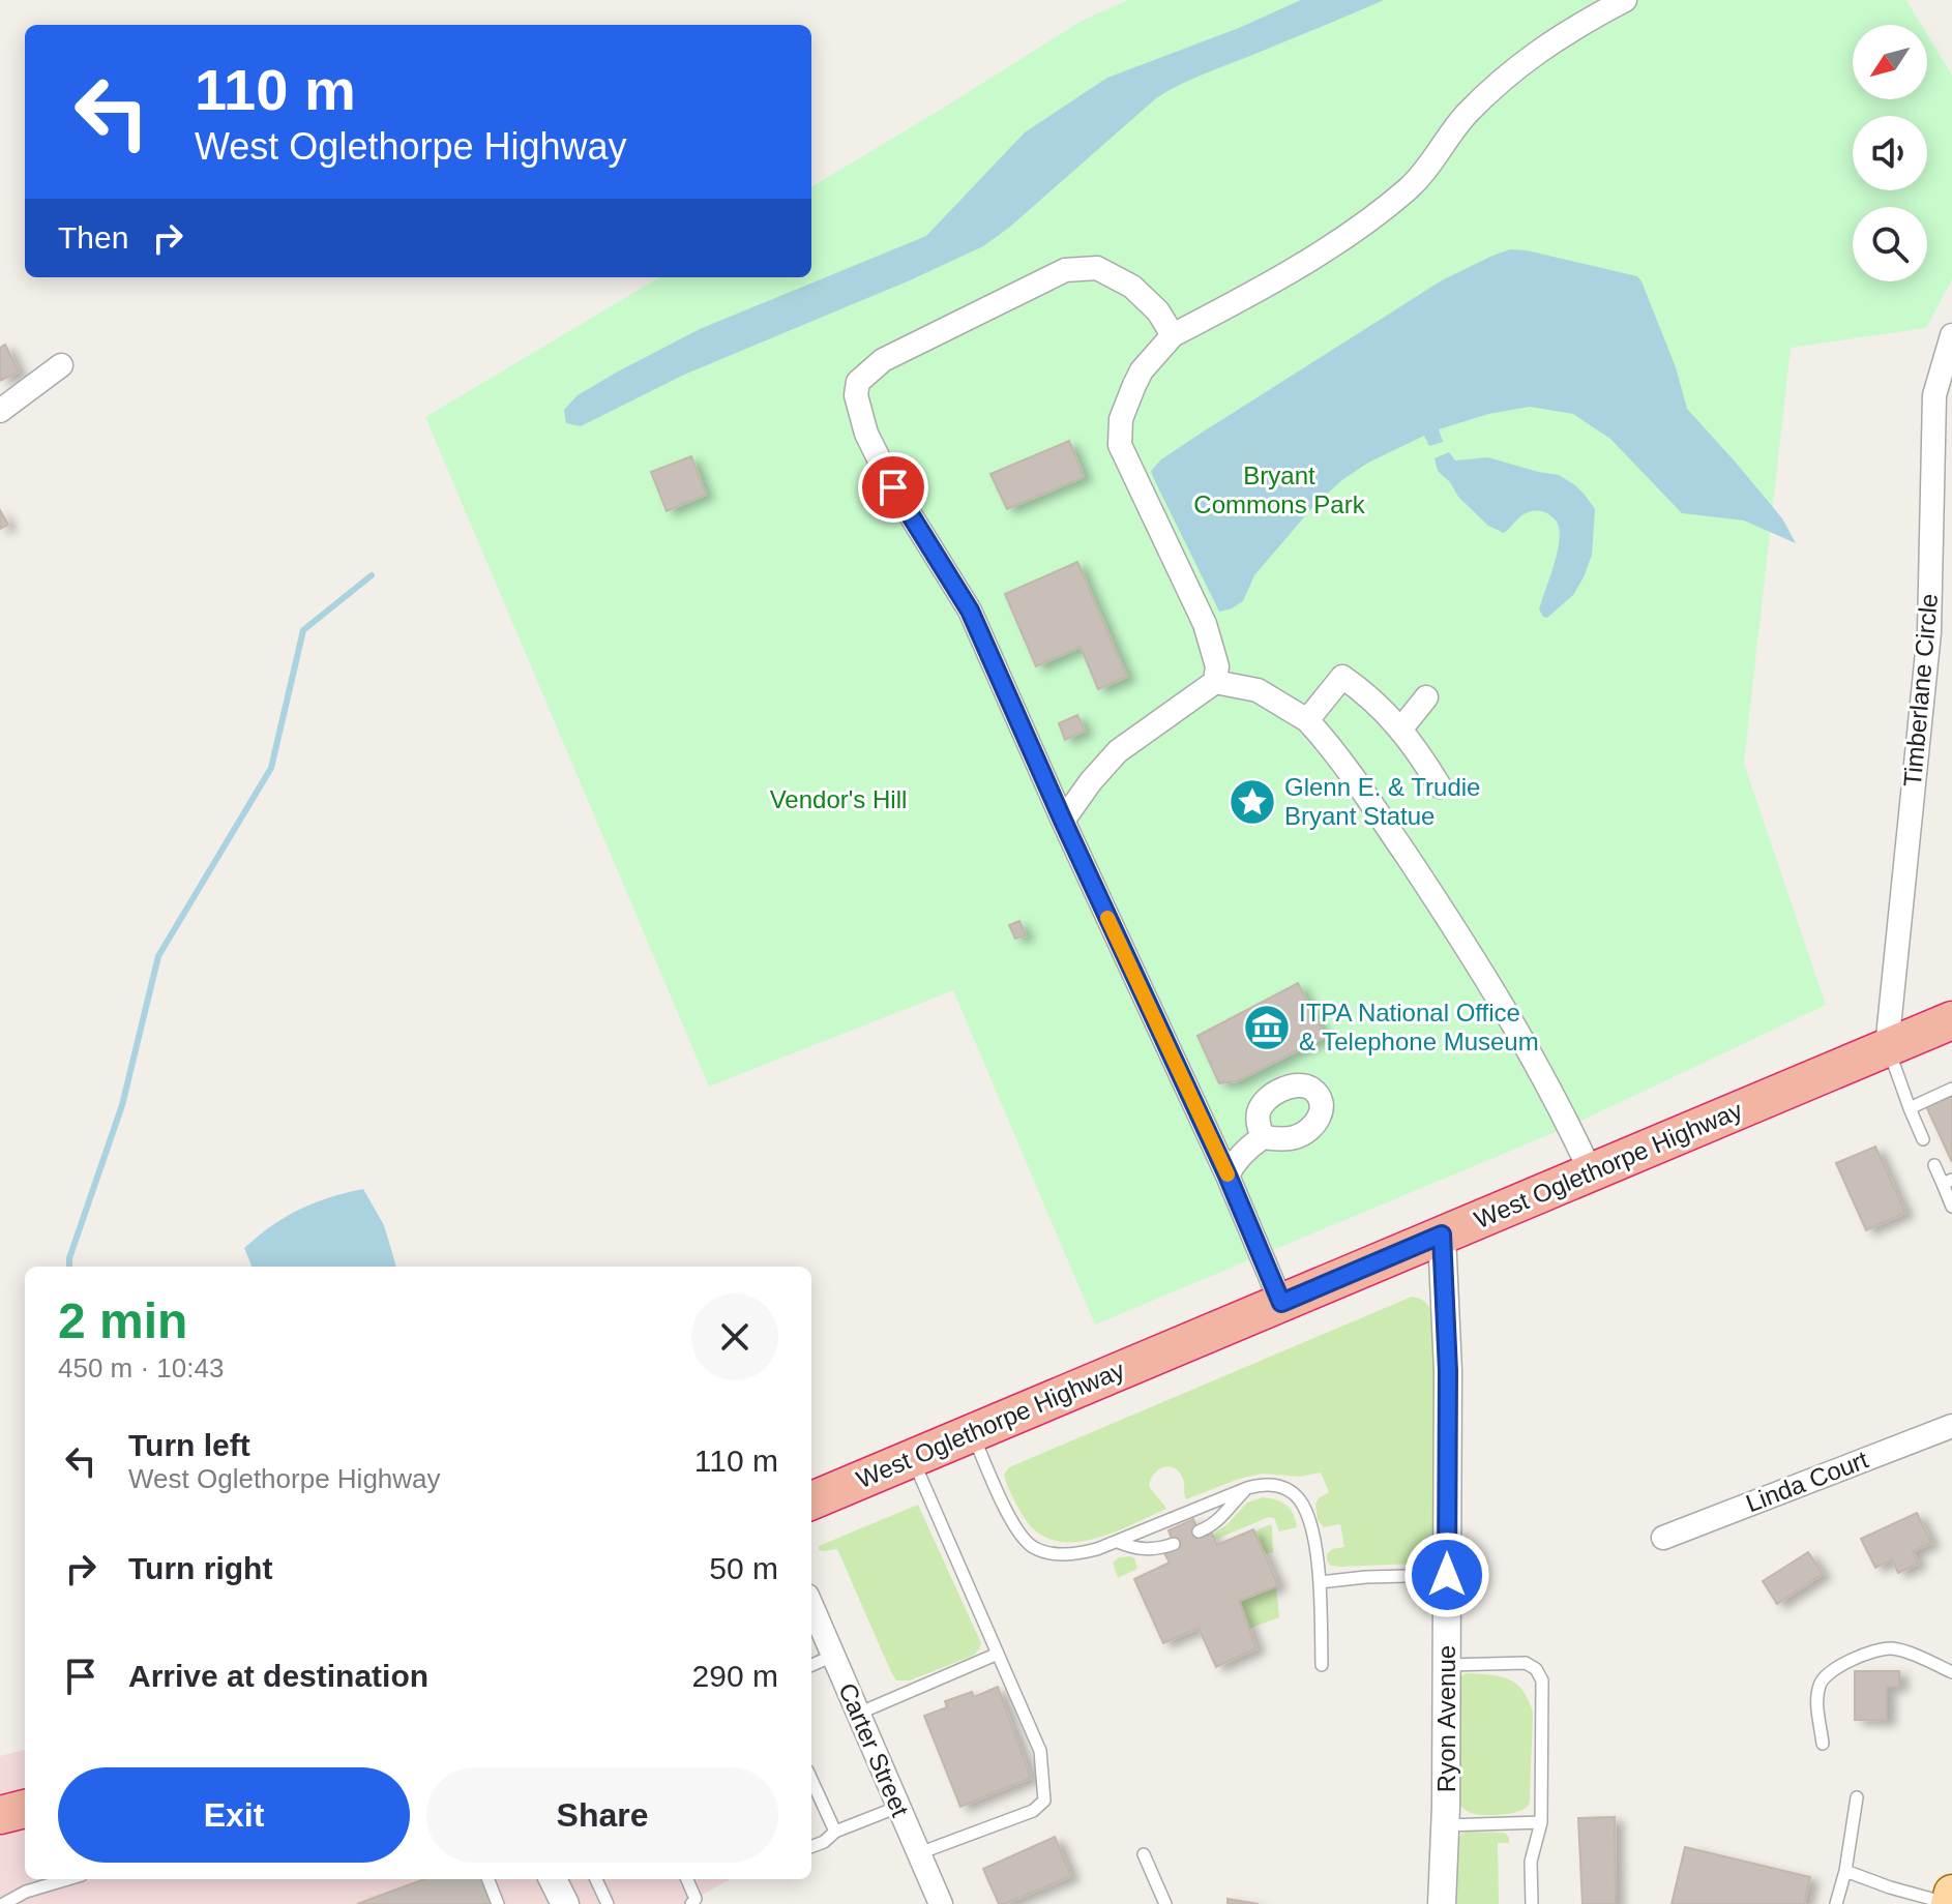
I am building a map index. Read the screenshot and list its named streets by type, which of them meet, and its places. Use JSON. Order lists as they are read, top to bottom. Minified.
{"streets":{"highway":["West Oglethorpe Highway"],"street":["Timberlane Circle","Linda Court","Ryon Avenue","Carter Street"]},"crossings":[["Timberlane Circle","West Oglethorpe Highway"],["West Oglethorpe Highway","Ryon Avenue"]],"parks":["Bryant Commons Park","Vendor's Hill"],"places":{"place":["Glenn E. & Trudie Bryant Statue"],"museum":["ITPA National Office & Telephone Museum"]},"north":"bottom left","page":{"turn":["110 m","West Oglethorpe Highway"],"then":"Then","heading":["2 min","450 m · 10:43"],"list":[{"name":"Turn left","note":"West Oglethorpe Highway","value":"110 m"},{"name":"Turn right","value":"50 m"},{"name":"Arrive at destination","value":"290 m"}],"buttons":["Exit","Share"]}}
